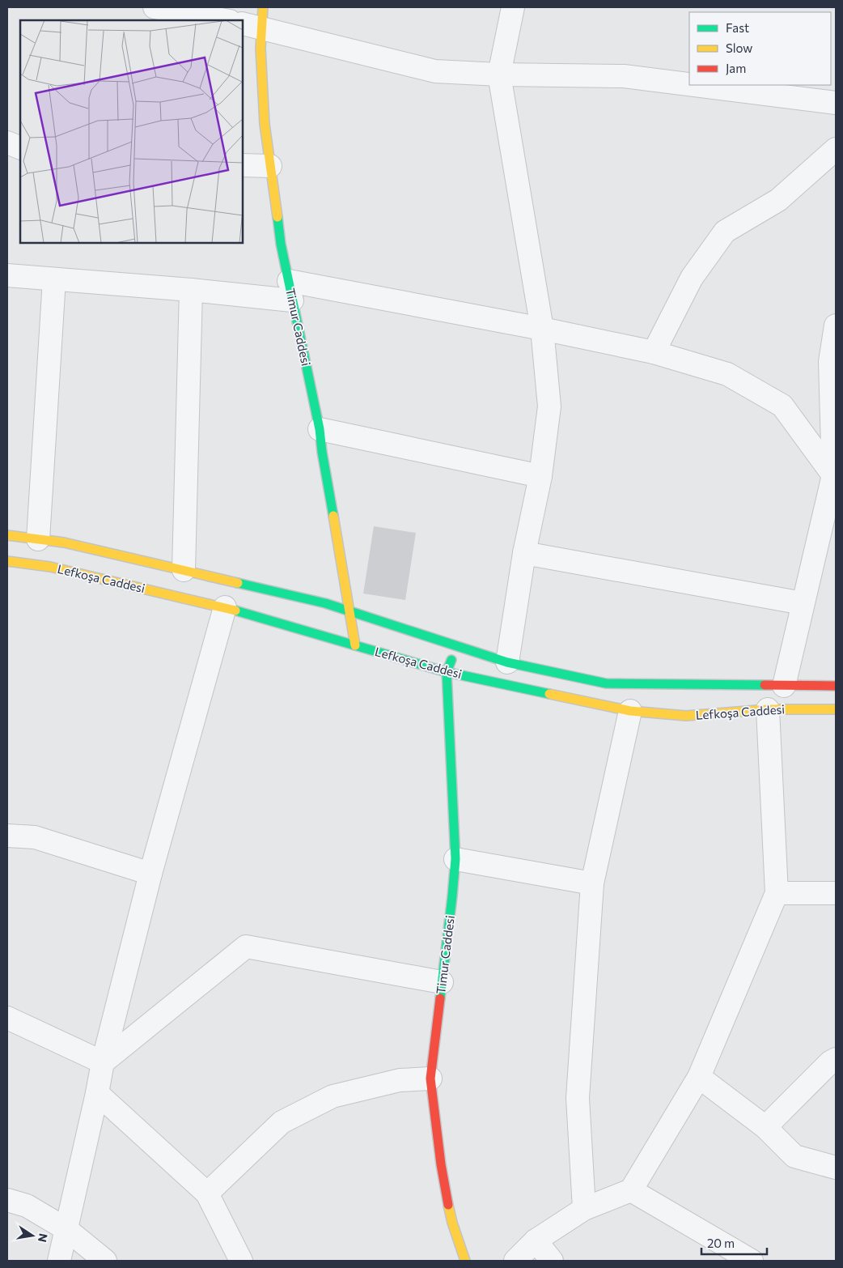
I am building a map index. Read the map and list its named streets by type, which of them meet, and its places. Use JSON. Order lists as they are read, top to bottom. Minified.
{"streets":{"street":["Timur Caddesi","Lefkoşa Caddesi"]},"crossings":[["Timur Caddesi","Lefkoşa Caddesi"]],"legend":["Fast","Slow","Jam"],"scale_bar":"20 m","north":"right"}
